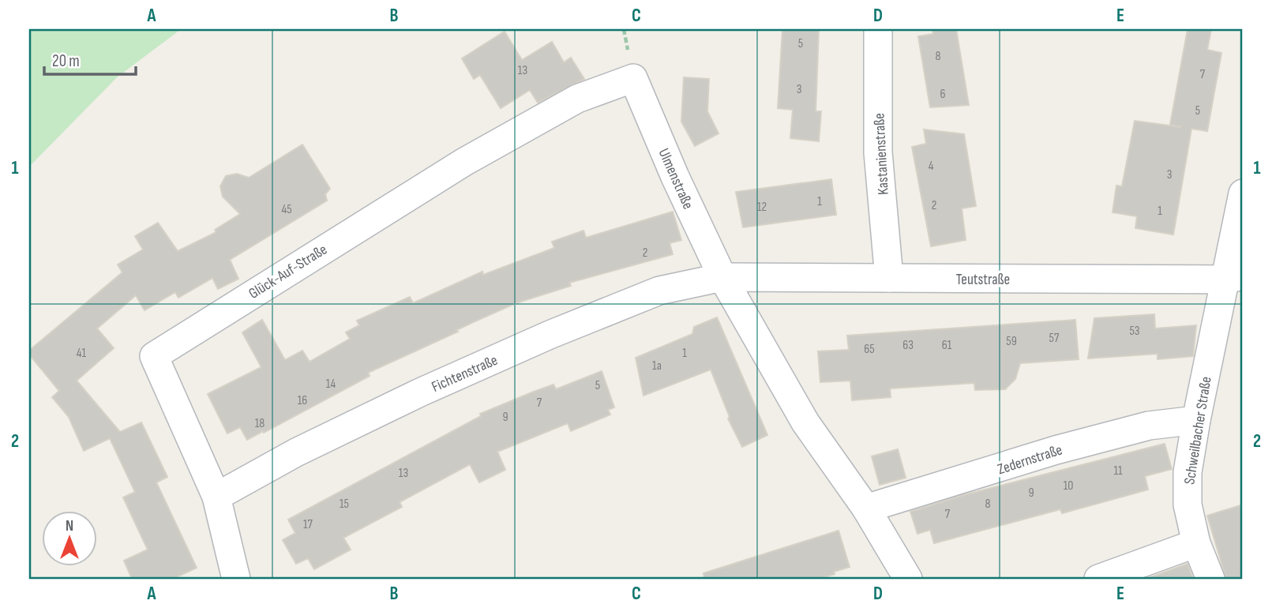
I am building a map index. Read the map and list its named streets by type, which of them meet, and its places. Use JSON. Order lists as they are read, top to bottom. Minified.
{"streets":{"street":["Kastanienstraße","Ulmenstraße","Glück-Auf-Straße","Teutstraße","Fichtenstraße","Schweilbacher Straße","Zedernstraße"]},"crossings":[["Kastanienstraße","Teutstraße"],["Ulmenstraße","Glück-Auf-Straße"],["Ulmenstraße","Teutstraße"],["Ulmenstraße","Fichtenstraße"],["Glück-Auf-Straße","Fichtenstraße"],["Teutstraße","Fichtenstraße"],["Teutstraße","Schweilbacher Straße"],["Schweilbacher Straße","Zedernstraße"]],"house_numbers":["5","8","13","7","3","6","5","4","3","1","2","12","45","1","2","53","57","59","63","61","65","41","1","1a","14","5","16","7","9","18","11","13","10","9","15","8","7","17"],"scale_bar":"20 m","north":"top","grid":{"columns":["A","B","C","D","E"],"rows":["1","2"]}}
